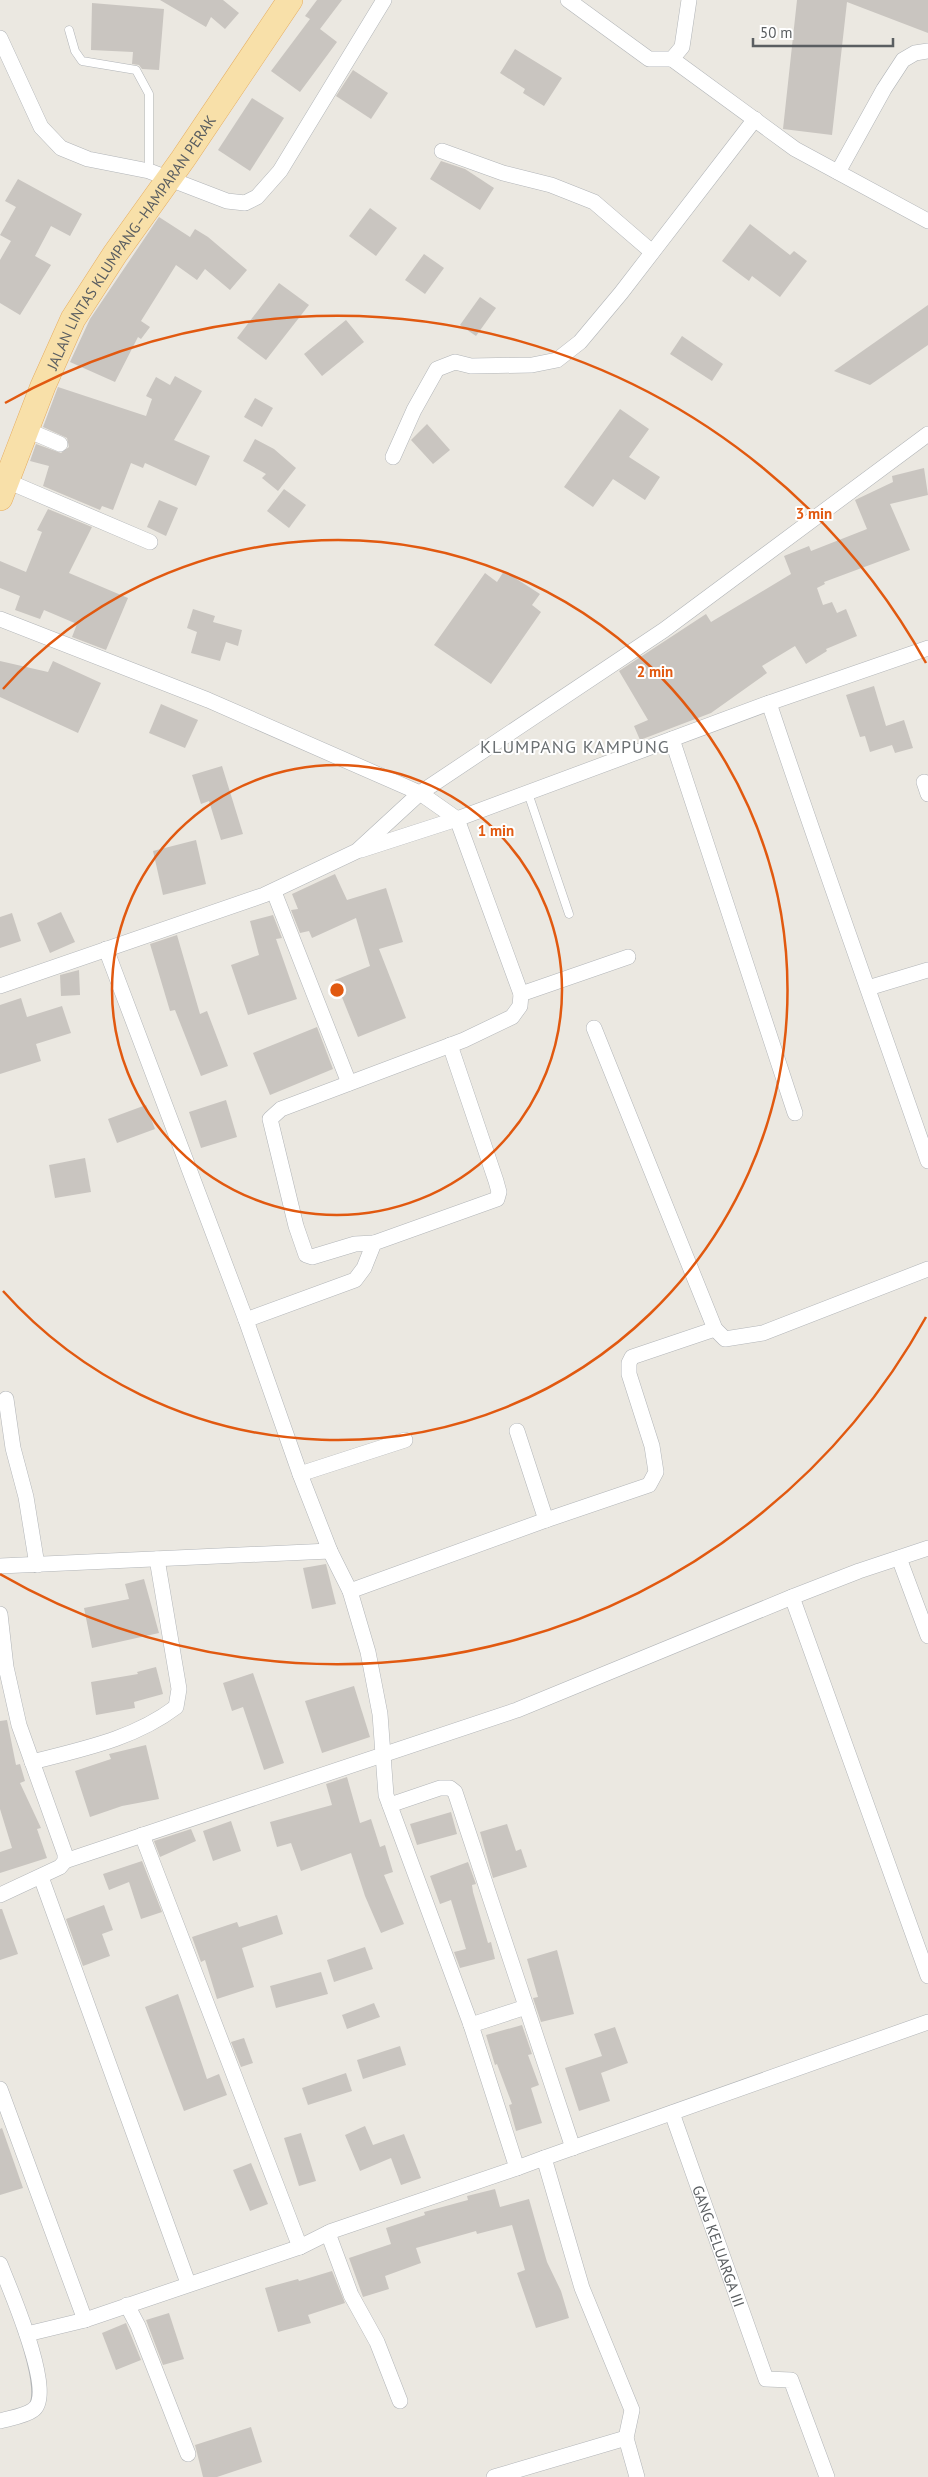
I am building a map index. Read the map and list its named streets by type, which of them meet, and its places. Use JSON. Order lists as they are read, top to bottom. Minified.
{"streets":{"main road":["JALAN LINTAS KLUMPANG–HAMPARAN PERAK"],"street":["GANG KELUARGA III"]},"districts":["KLUMPANG KAMPUNG"],"scale_bar":"50 m","rings":["3 min","2 min","1 min"]}
